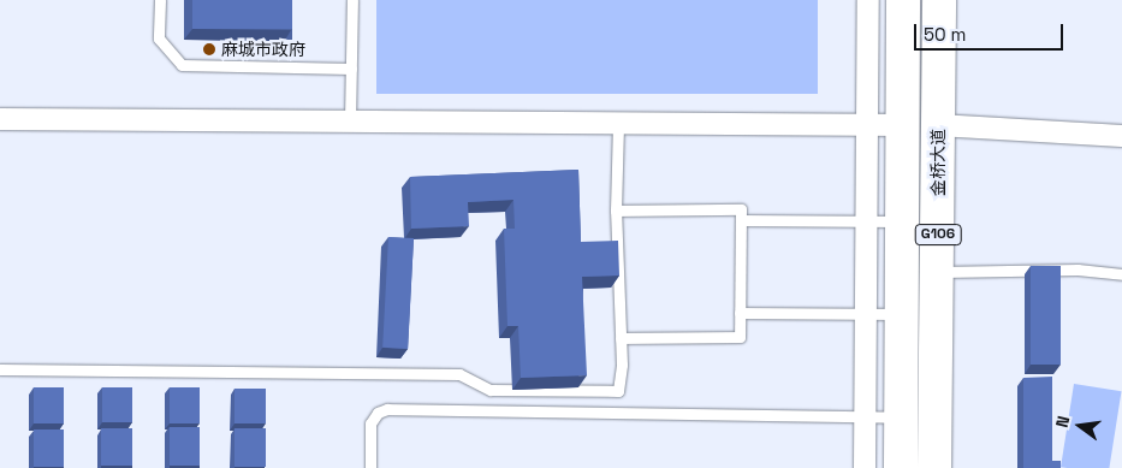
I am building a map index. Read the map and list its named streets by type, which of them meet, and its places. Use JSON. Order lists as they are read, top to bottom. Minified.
{"streets":{"highway":["金桥大道","G106"]},"places":["麻城市政府"],"scale_bar":"50 m","north":"left"}
